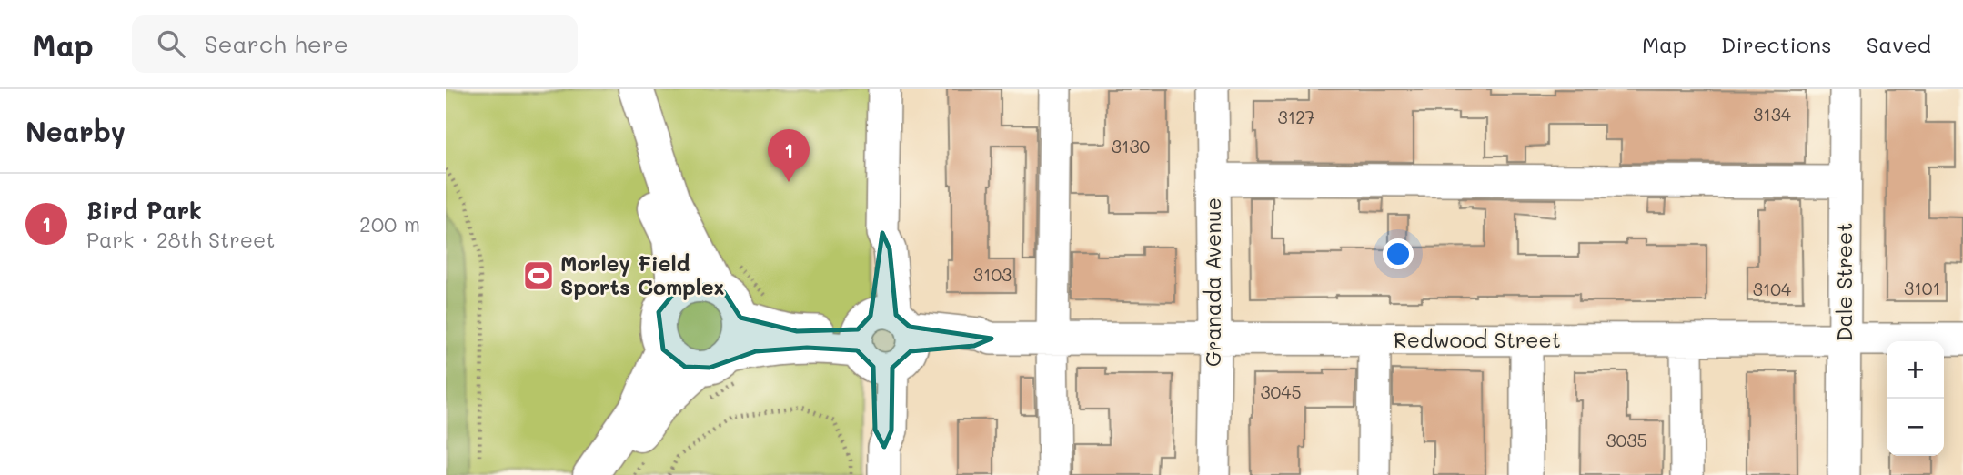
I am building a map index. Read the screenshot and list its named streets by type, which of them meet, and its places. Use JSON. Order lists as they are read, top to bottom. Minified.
{"streets":{"street":["Granada Avenue","Dale Street","Redwood Street"]},"crossings":[["Granada Avenue","Redwood Street"],["Dale Street","Redwood Street"]],"places":{"sports":["Morley Field Sports Complex"]},"house_numbers":["3134","3127","3130","3103","3101","3104","3045","3035"],"page":{"header":"Map","search":"Search here","nav":["Map","Directions","Saved"],"heading":"Nearby","pins":"1","list":[{"mark":"1","name":"Bird Park","note":"Park · 28th Street","value":"200 m"}],"map_buttons":["+","−"]}}
